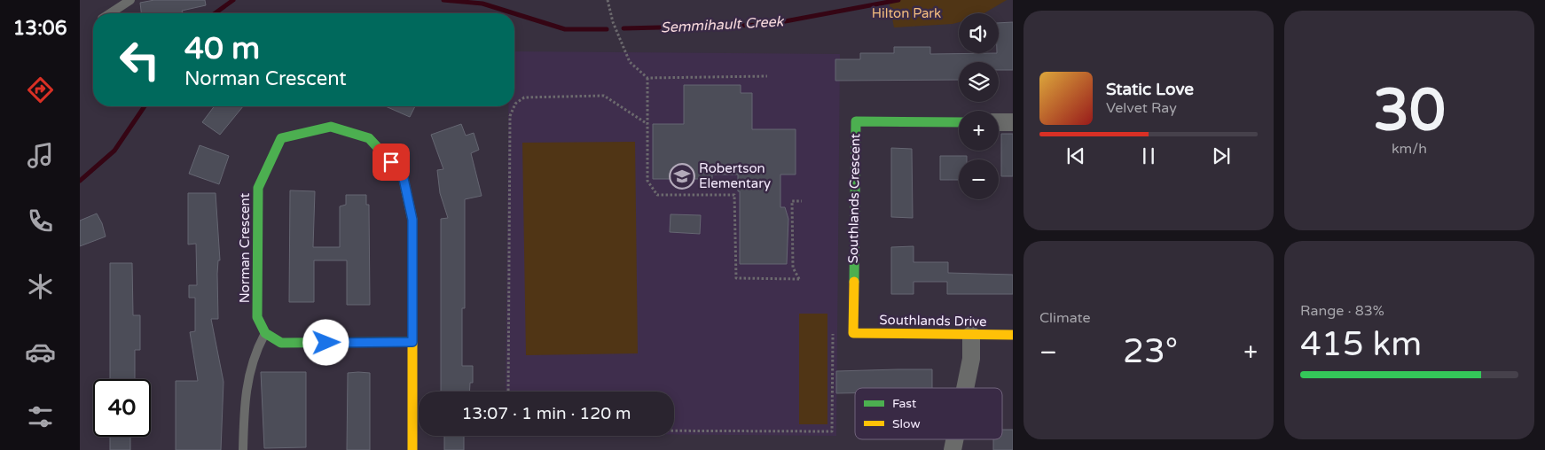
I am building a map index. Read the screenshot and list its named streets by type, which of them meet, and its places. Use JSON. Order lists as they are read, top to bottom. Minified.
{"streets":{"street":["Southlands Crescent","Norman Crescent","Southlands Drive"]},"crossings":[["Southlands Crescent","Southlands Drive"]],"water":["Semmihault Creek"],"parks":["Hilton Park"],"places":{"school or university":["Robertson Elementary"]},"legend":["Fast","Slow"],"page":{"tabs":"13:06","tile":[["30","km/h"],"Climate",["Range · 83%","415 km"]],"map_buttons":["+","−"],"turn":["40 m","Norman Crescent"],"song":["Static Love","Velvet Ray"],"heat":["−","23°","+"],"limit":"40","trip":"13:07 · 1 min · 120 m"}}
